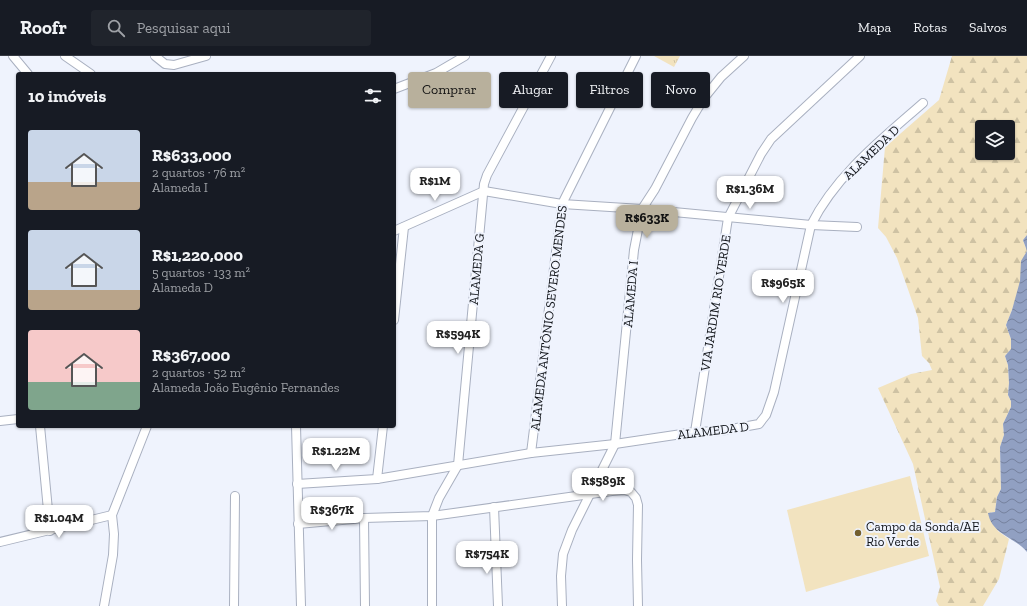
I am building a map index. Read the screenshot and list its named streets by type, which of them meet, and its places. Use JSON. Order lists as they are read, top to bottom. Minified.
{"streets":{"street":["ALAMEDA D","ALAMEDA G","ALAMEDA I","VIA JARDIM RIO VERDE","ALAMEDA ANTÔNIO SEVERO MENDES"]},"crossings":[["ALAMEDA D","ALAMEDA G"],["ALAMEDA D","ALAMEDA I"],["ALAMEDA D","VIA JARDIM RIO VERDE"],["ALAMEDA D","ALAMEDA ANTÔNIO SEVERO MENDES"]],"places":["Campo da Sonda/AE Rio Verde"],"page":{"header":"Roofr","search":"Pesquisar aqui","nav":["Mapa","Rotas","Salvos"],"chip":["Comprar","Alugar","Filtros","Novo"],"heading":"10 imóveis","list":[{"name":"R$633,000","note":"2 quartos · 76 m² · Alameda I"},{"name":"R$1,220,000","note":"5 quartos · 133 m² · Alameda D"},{"name":"R$367,000","note":"2 quartos · 52 m² · Alameda João Eugênio Fernandes"}],"price":["R$1M","R$1.36M","R$633K","R$965K","R$594K","R$1.22M","R$589K","R$367K","R$1.04M","R$754K"]}}
